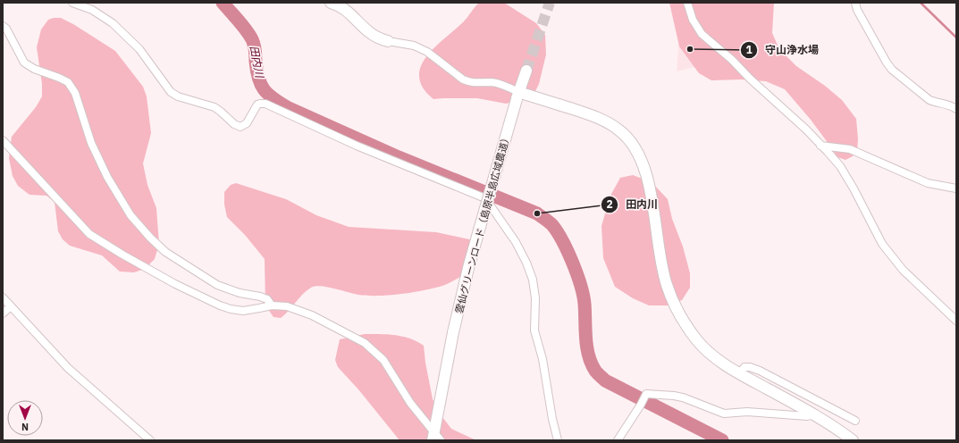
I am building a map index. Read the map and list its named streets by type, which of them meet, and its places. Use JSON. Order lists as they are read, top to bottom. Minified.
{"streets":{"street":["雲仙グリーンロード（島原半島広域農道）"]},"water":["田内川"],"places":["守山浄水場","田内川"],"north":"bottom"}
